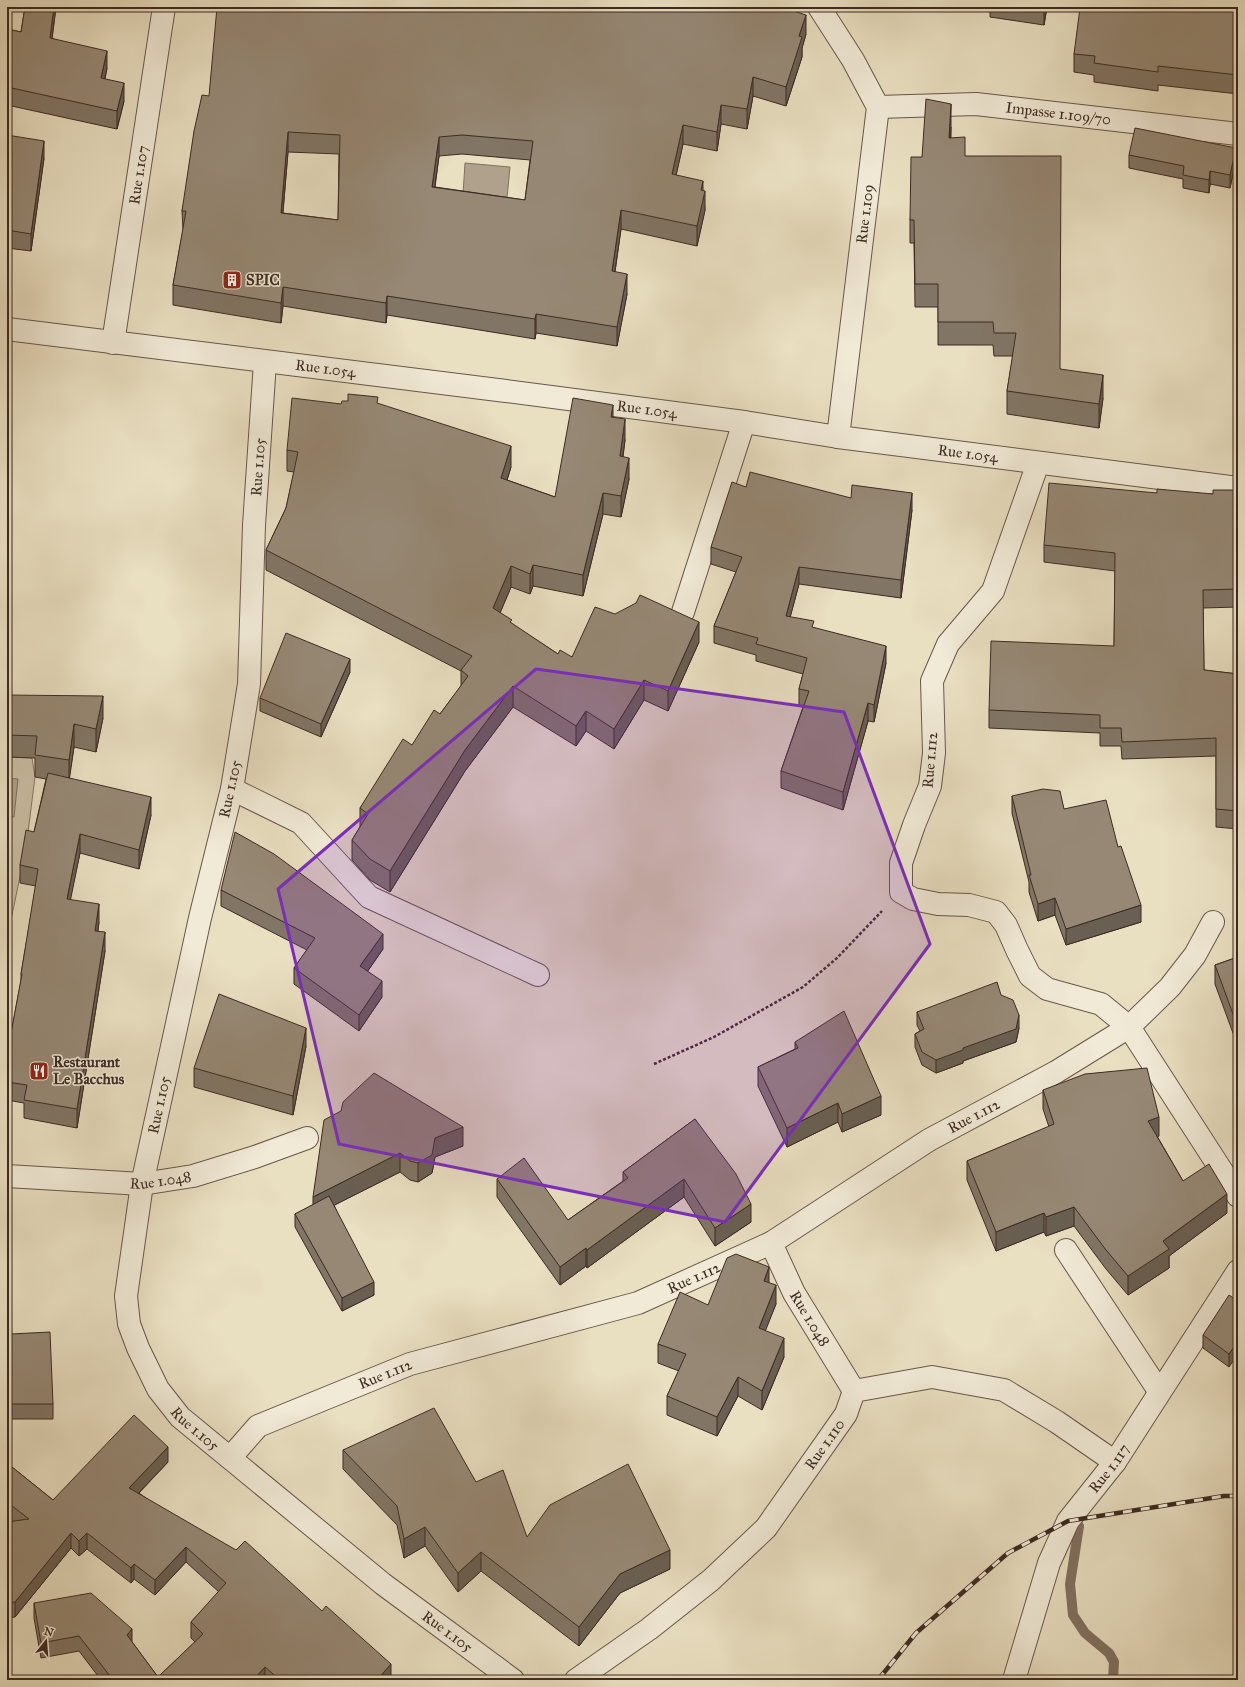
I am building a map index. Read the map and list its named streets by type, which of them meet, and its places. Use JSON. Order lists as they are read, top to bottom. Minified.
{"streets":{"street":["Impasse 1.109/70","Rue 1.107","Rue 1.109","Rue 1.054","Rue 1.105","Rue 1.112","Rue 1.048","Rue 1.110","Rue 1.117"]},"crossings":[["Impasse 1.109/70","Rue 1.109"],["Rue 1.107","Rue 1.054"],["Rue 1.109","Rue 1.054"],["Rue 1.054","Rue 1.105"],["Rue 1.054","Rue 1.112"],["Rue 1.105","Rue 1.112"],["Rue 1.105","Rue 1.048"],["Rue 1.112","Rue 1.048"],["Rue 1.048","Rue 1.110"]],"places":{"building":["SPIC"],"restaurant":["Restaurant Le Bacchus"]},"north":"top"}
